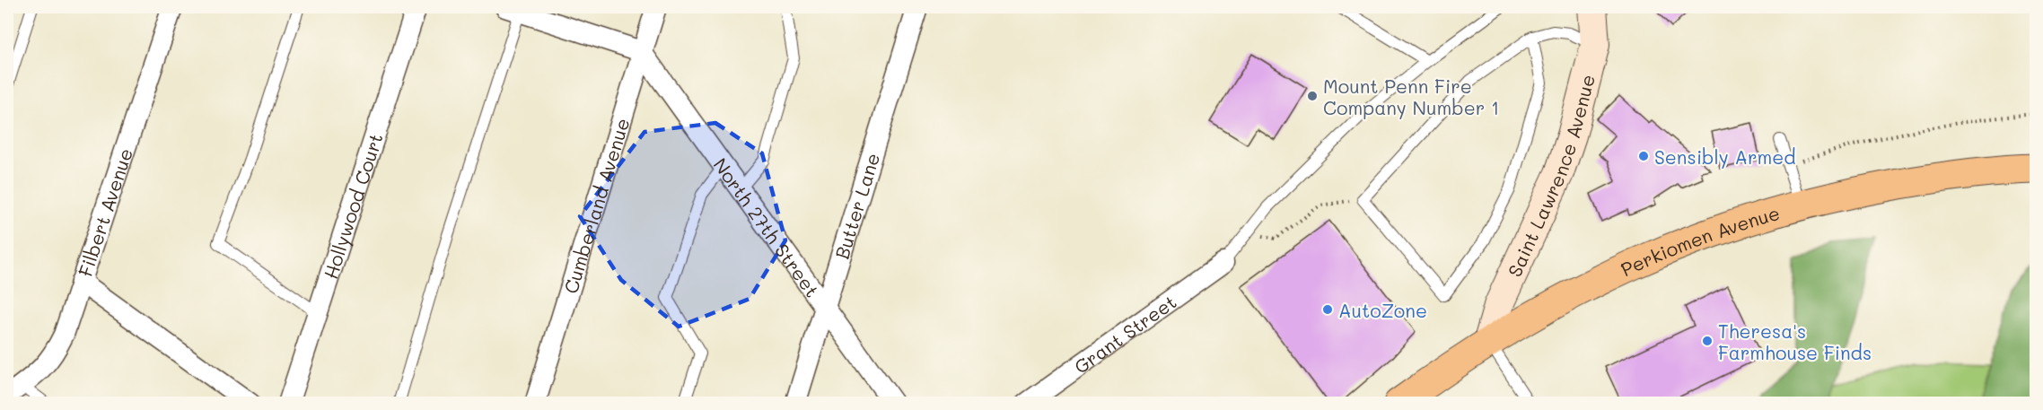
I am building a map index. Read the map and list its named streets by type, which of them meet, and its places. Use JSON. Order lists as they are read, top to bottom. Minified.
{"streets":{"main road":["Saint Lawrence Avenue","Perkiomen Avenue"],"street":["Hollywood Court","Cumberland Avenue","Butter Lane","Filbert Avenue","North 27th Street","Grant Street"]},"crossings":[["Saint Lawrence Avenue","Perkiomen Avenue"],["Cumberland Avenue","North 27th Street"],["Butter Lane","North 27th Street"]],"places":["Mount Penn Fire Company Number 1","Sensibly Armed","AutoZone","Theresa's Farmhouse Finds"]}
